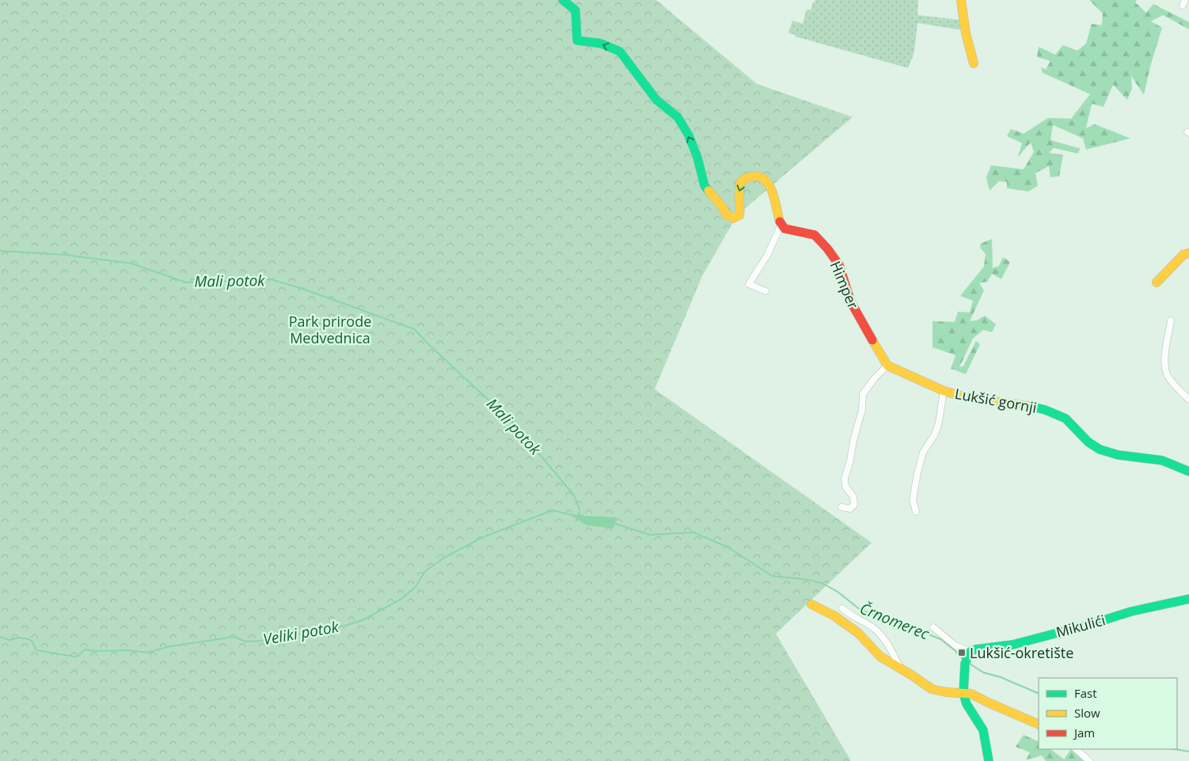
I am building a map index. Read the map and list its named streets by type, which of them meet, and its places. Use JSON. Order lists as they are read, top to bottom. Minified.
{"streets":{"street":["Himper","Lukšić gornji","Mikulići"]},"crossings":[["Himper","Lukšić gornji"]],"water":["Mali potok","Črnomerec","Veliki potok"],"parks":["Park prirode Medvednica"],"places":{"transit":["Lukšić-okretište"]},"legend":["Fast","Slow","Jam"]}
